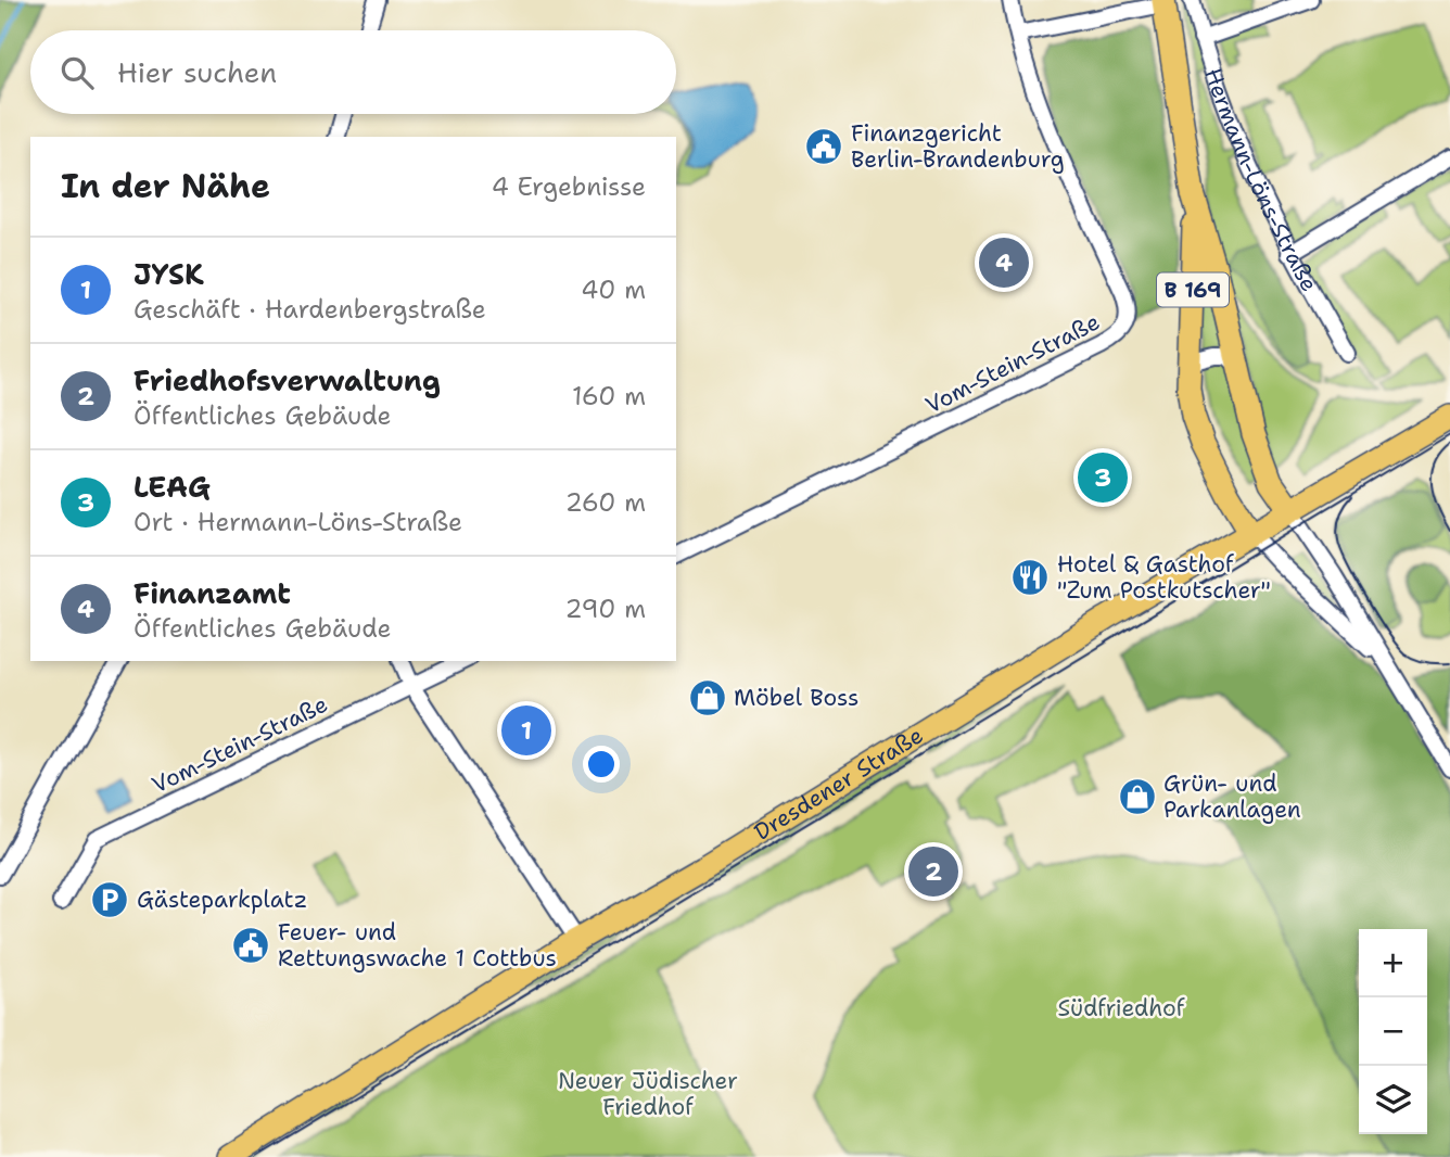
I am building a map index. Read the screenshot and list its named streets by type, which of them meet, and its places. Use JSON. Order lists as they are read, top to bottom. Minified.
{"streets":{"main road":["Hermann-Löns-Straße","B 169","Dresdener Straße"],"street":["Vom-Stein-Straße"]},"crossings":[["Hermann-Löns-Straße","Dresdener Straße"]],"parks":["Südfriedhof","Neuer Jüdischer Friedhof"],"places":{"public building":["Finanzgericht Berlin-Brandenburg","Feuer- und Rettungswache 1 Cottbus"],"restaurant":["Hotel & Gasthof \"Zum Postkutscher\""],"shop":["Möbel Boss","Grün- und Parkanlagen"],"parking":["Gästeparkplatz"]},"page":{"search":"Hier suchen","heading":["In der Nähe","4 Ergebnisse"],"pins":["4","3","1","2"],"list":[{"mark":"1","name":"JYSK","note":"Geschäft · Hardenbergstraße","value":"40 m"},{"mark":"2","name":"Friedhofsverwaltung","note":"Öffentliches Gebäude","value":"160 m"},{"mark":"3","name":"LEAG","note":"Ort · Hermann-Löns-Straße","value":"260 m"},{"mark":"4","name":"Finanzamt","note":"Öffentliches Gebäude","value":"290 m"}],"map_buttons":["+","−"]}}
